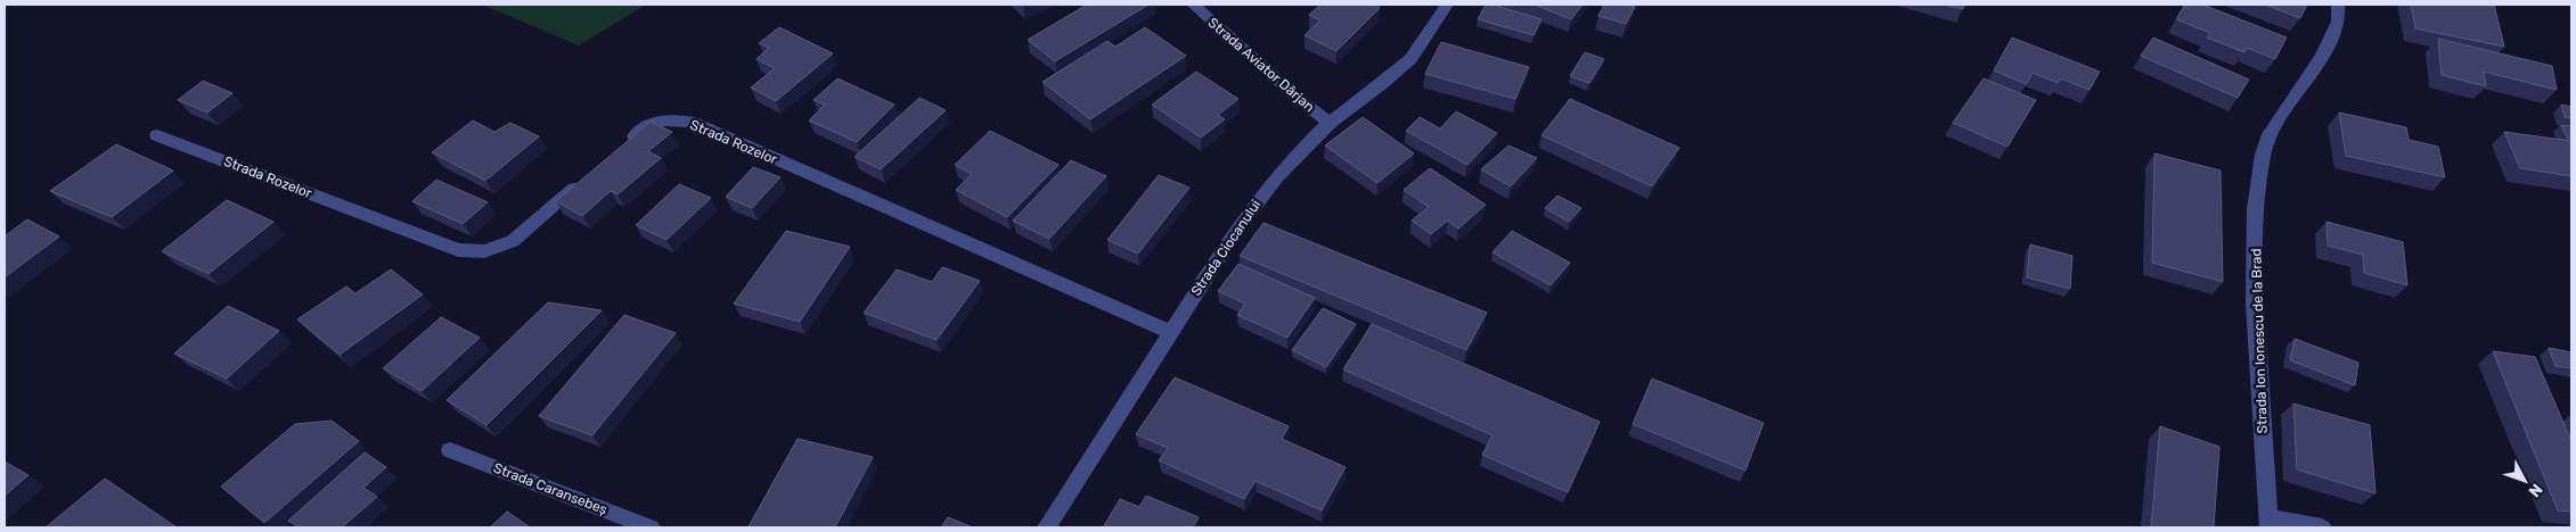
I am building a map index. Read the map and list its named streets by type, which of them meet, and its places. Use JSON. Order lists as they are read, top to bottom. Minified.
{"streets":{"street":["Strada Aviator Dârjan","Strada Rozelor","Strada Ciocanului","Strada Ion Ionescu de la Brad","Strada Caransebeș"]},"crossings":[["Strada Aviator Dârjan","Strada Ciocanului"],["Strada Rozelor","Strada Ciocanului"]],"north":"bottom right"}
